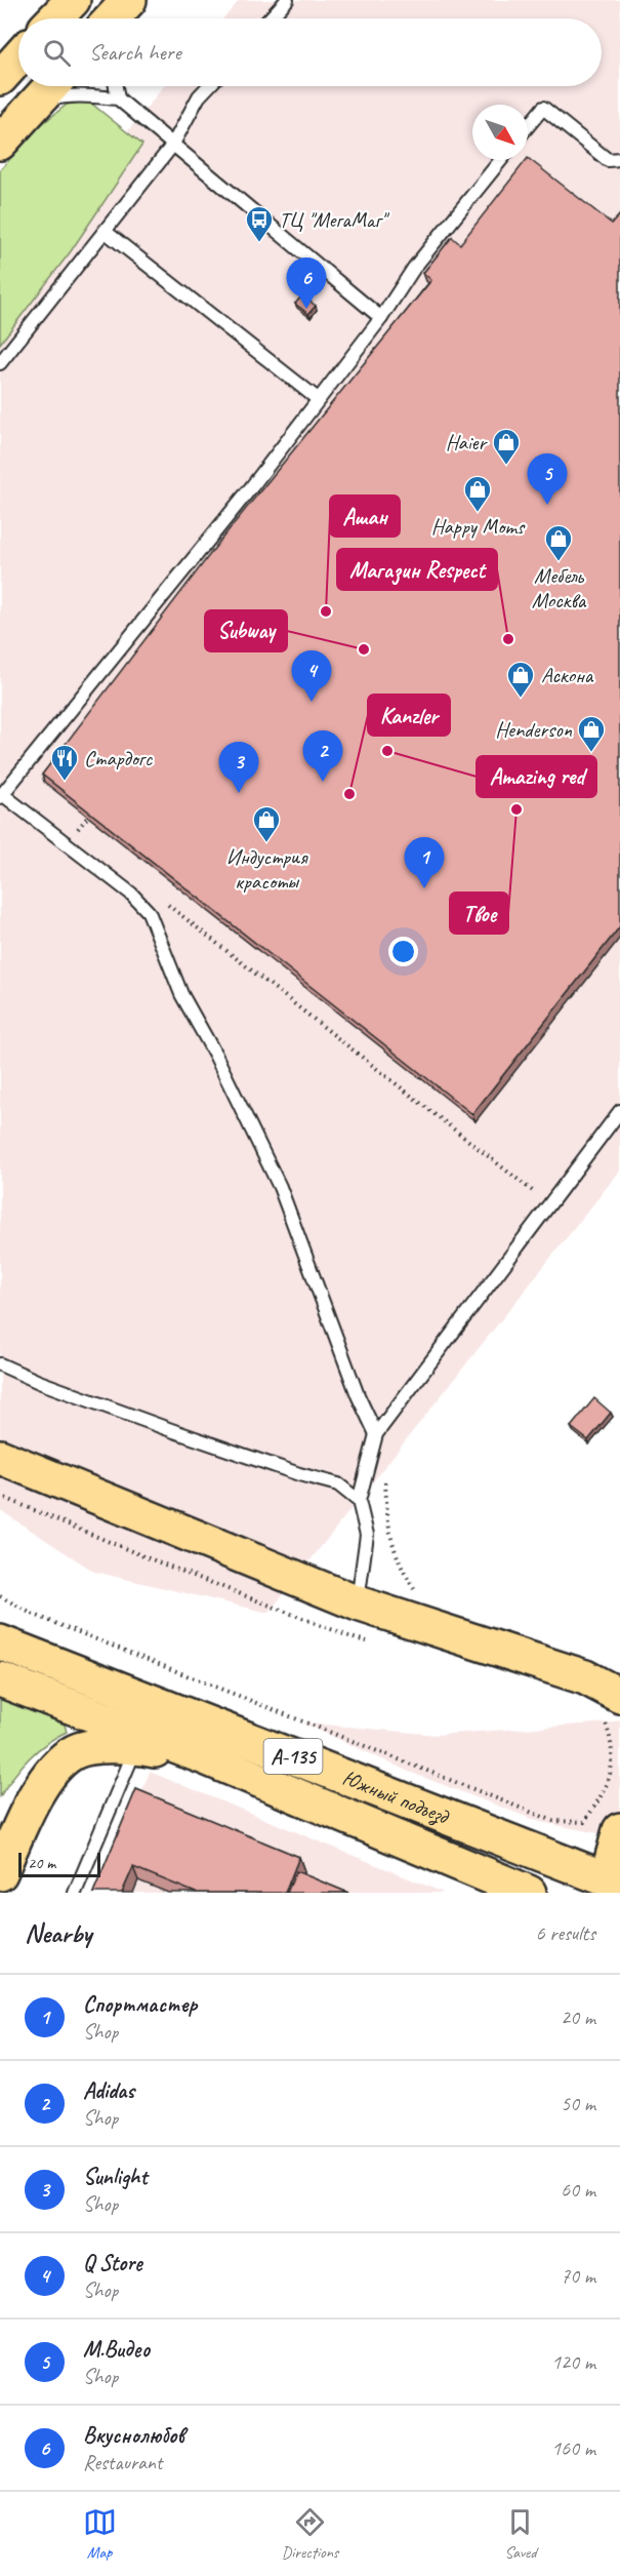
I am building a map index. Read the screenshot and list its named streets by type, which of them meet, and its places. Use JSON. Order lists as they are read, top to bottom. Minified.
{"streets":{"main road":["А-135","Южный подъезд"]},"places":{"bus stop":["ТЦ \"МегаМаг\""],"shop":["Haier","Happy Moms","Мебель Москва","Аскона","Henderson","Индустрия красоты"],"other":["Ашан","Магазин Respect","Subway","Amazing red","Kanzler","Твое"],"restaurant":["Стардогс"]},"scale_bar":"20 m","north":"bottom right","page":{"search":"Search here","pins":["6","5","4","2","3","1"],"scale":"20 m","heading":["Nearby","6 results"],"list":[{"mark":"1","name":"Спортмастер","note":"Shop","value":"20 m"},{"mark":"2","name":"Adidas","note":"Shop","value":"50 m"},{"mark":"3","name":"Sunlight","note":"Shop","value":"60 m"},{"mark":"4","name":"Q Store","note":"Shop","value":"70 m"},{"mark":"5","name":"М.Видео","note":"Shop","value":"120 m"},{"mark":"6","name":"Вкуснолюбов","note":"Restaurant","value":"160 m"}],"nav":["Map","Directions","Saved"]}}
